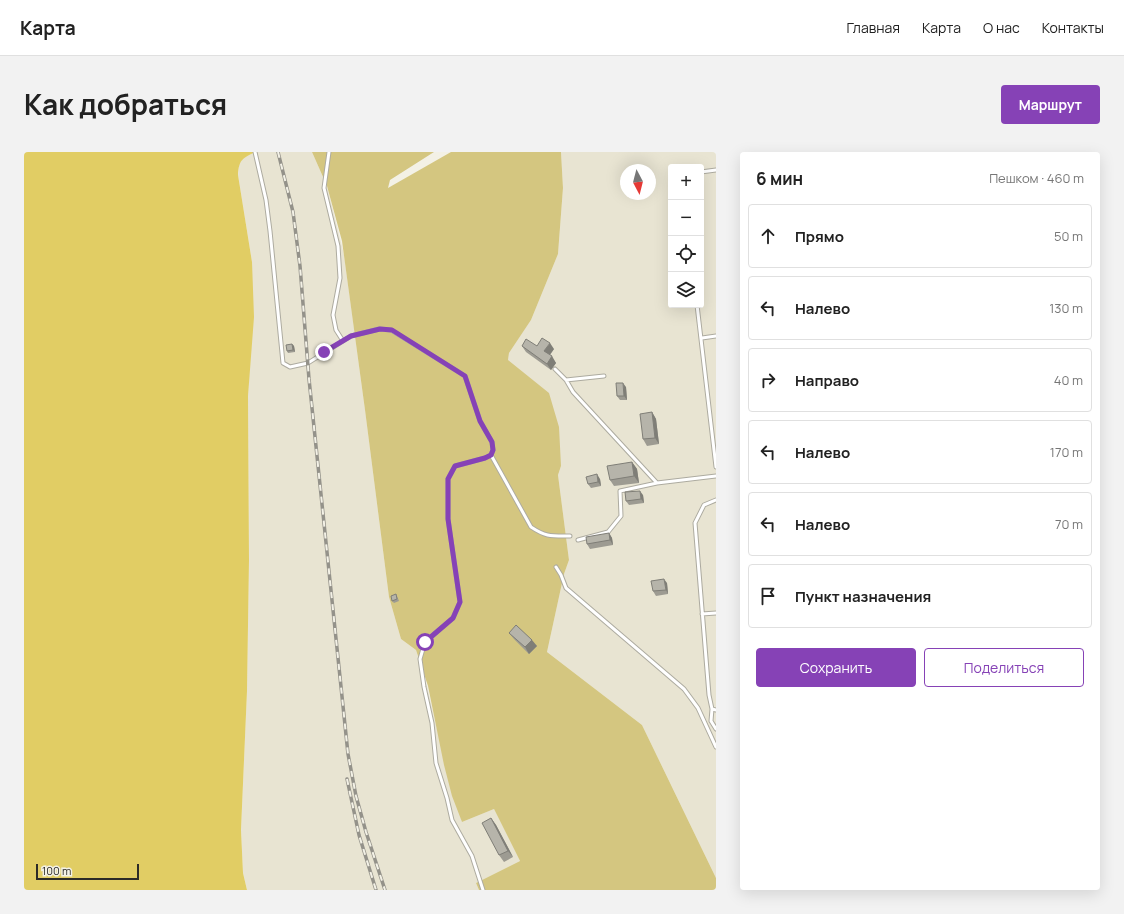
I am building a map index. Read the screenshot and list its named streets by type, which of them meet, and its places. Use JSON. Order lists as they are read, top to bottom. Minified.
{"scale_bar":"100 m","north":"bottom","page":{"header":"Карта","nav":["Главная","Карта","О нас","Контакты"],"title":"Как добраться","buttons":["Маршрут",["Сохранить","Поделиться"]],"heading":["6 мин","Пешком · 460 m"],"map_buttons":["+","−"],"list":[["Прямо","50 m"],["Налево","130 m"],["Направо","40 m"],["Налево","170 m"],["Налево","70 m"],"Пункт назначения"],"scale":"100 m"}}
